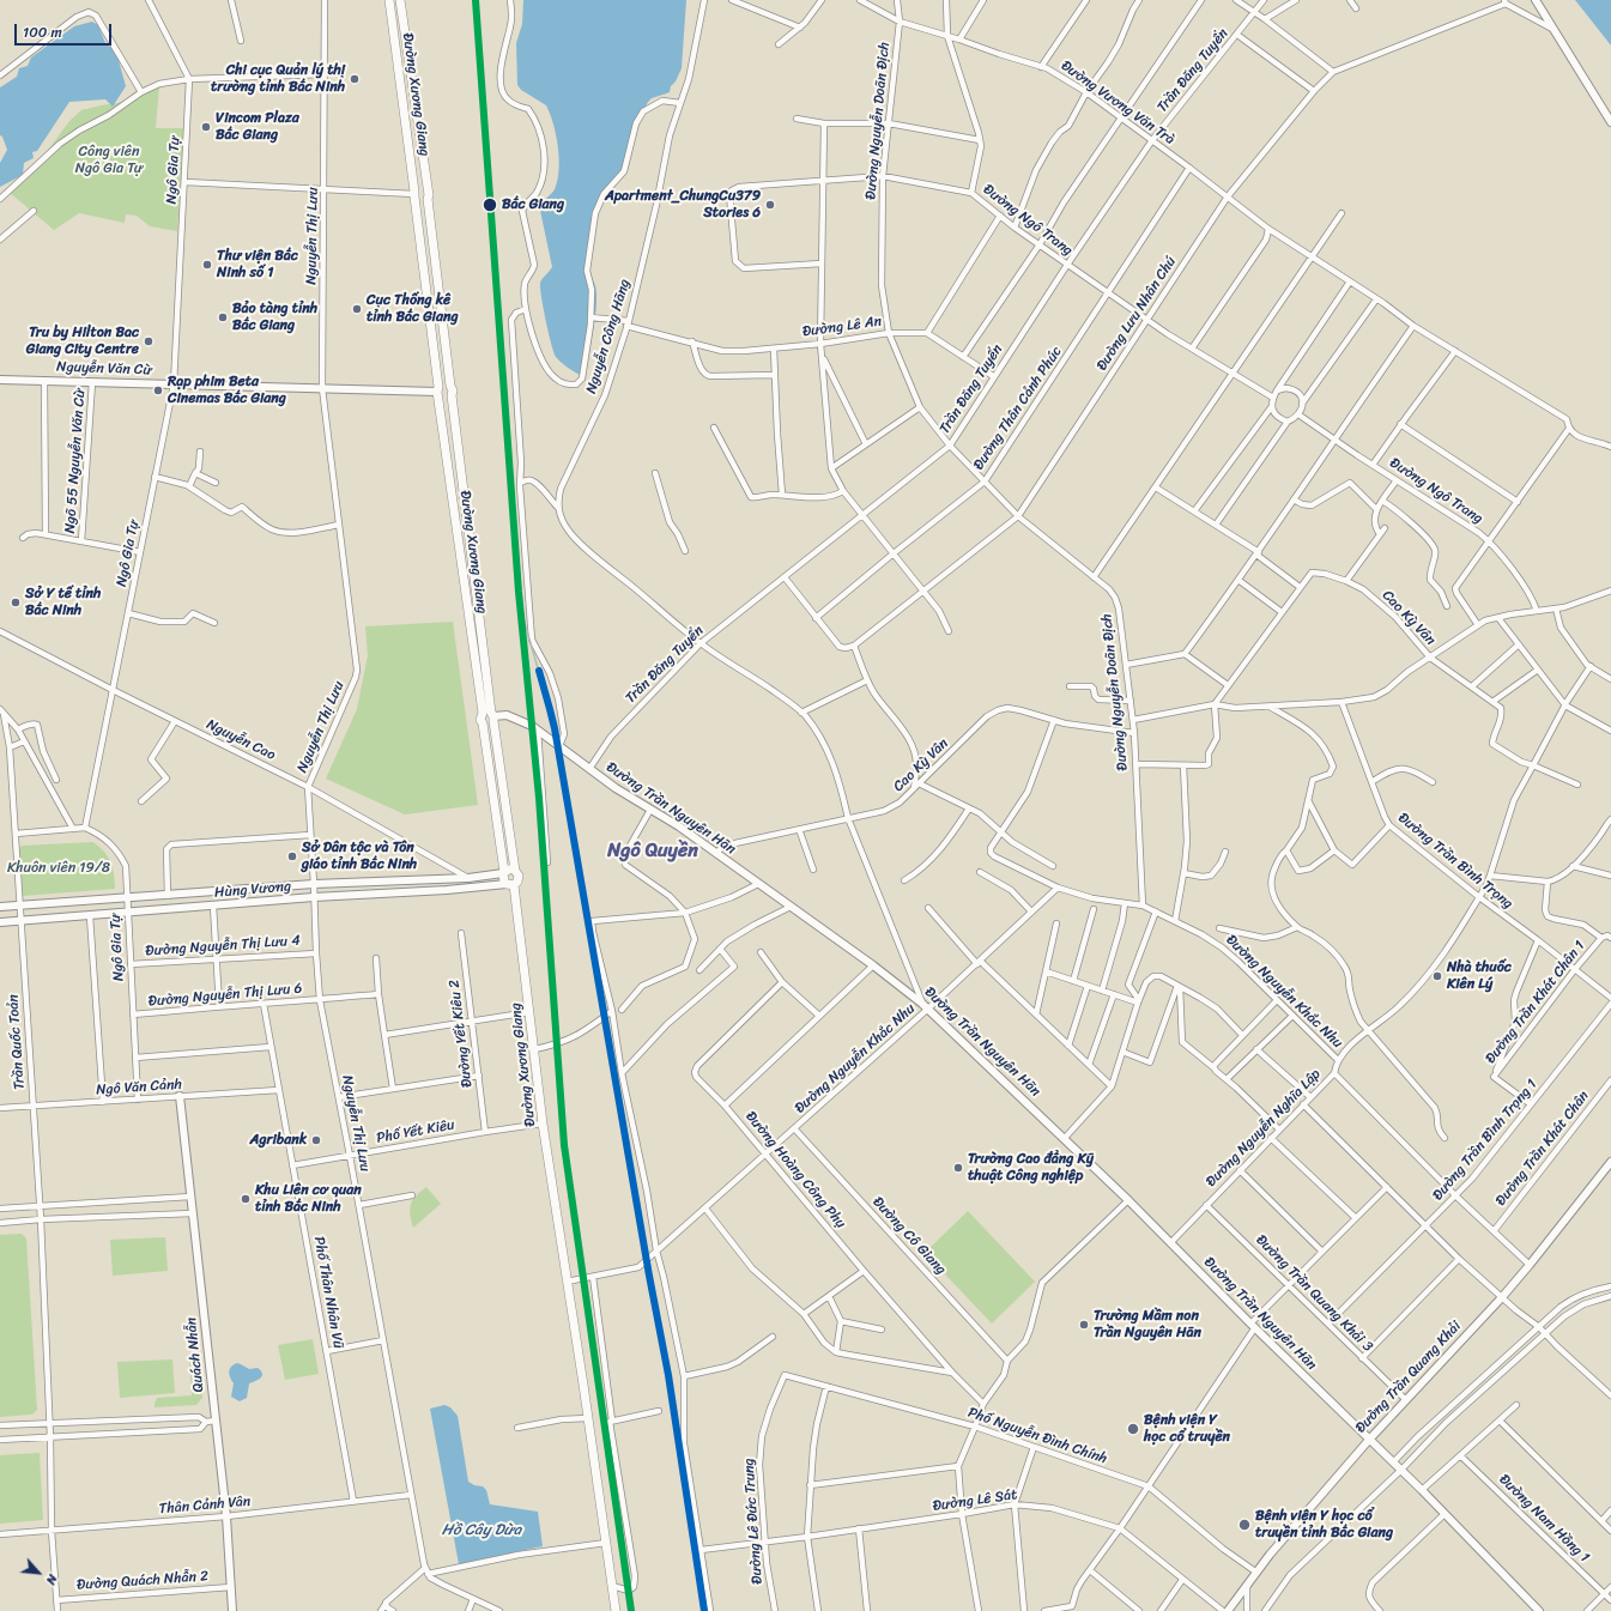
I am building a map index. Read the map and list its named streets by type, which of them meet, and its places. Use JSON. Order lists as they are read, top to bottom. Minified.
{"streets":{"main road":["Đường Xương Giang"],"street":["Trần Đăng Tuyển","Đường Vương Văn Trà","Đường Nguyễn Doãn Địch","Ngô Gia Tự","Đường Ngô Trang","Nguyễn Thị Lưu","Đường Lưu Nhân Chú","Đường Lê An","Nguyễn Công Hãng","Nguyễn Văn Cừ","Đường Thân Cảnh Phúc","Ngõ 55 Nguyễn Văn Cừ","Cao Kỳ Vân","Nguyễn Cao","Đường Trần Nguyên Hãn","Đường Trần Bình Trọng","Hùng Vương","Đường Nguyễn Thị Lưu 4","Đường Nguyễn Khắc Nhu","Đường Nguyễn Thị Lưu 6","Đường Trần Khát Chân 1","Đường Yết Kiêu 2","Trần Quốc Toản","Ngô Văn Cảnh","Đường Nguyễn Nghĩa Lập","Phố Yết Kiêu","Đường Trần Bình Trọng 1","Đường Trần Khát Chân","Đường Hoàng Công Phụ","Đường Cô Giang","Phố Thân Nhân Vũ","Đường Trần Quang Khải 3","Quách Nhẫn","Đường Trần Quang Khải","Phố Nguyễn Đình Chính","Đường Lê Sát","Thân Cảnh Vân","Đường Nam Hồng 1","Đường Lê Đức Trung","Đường Quách Nhẫn 2"]},"crossings":[["Trần Đăng Tuyển","Đường Vương Văn Trà"],["Trần Đăng Tuyển","Đường Nguyễn Doãn Địch"],["Trần Đăng Tuyển","Đường Ngô Trang"],["Trần Đăng Tuyển","Đường Trần Nguyên Hãn"],["Đường Xương Giang","Nguyễn Văn Cừ"],["Đường Xương Giang","Đường Trần Nguyên Hãn"],["Đường Xương Giang","Hùng Vương"],["Đường Xương Giang","Đường Nguyễn Khắc Nhu"],["Đường Xương Giang","Phố Yết Kiêu"],["Đường Vương Văn Trà","Đường Nguyễn Doãn Địch"],["Đường Vương Văn Trà","Đường Lưu Nhân Chú"],["Đường Vương Văn Trà","Đường Thân Cảnh Phúc"],["Đường Nguyễn Doãn Địch","Đường Ngô Trang"],["Đường Nguyễn Doãn Địch","Đường Lưu Nhân Chú"],["Đường Nguyễn Doãn Địch","Đường Lê An"],["Đường Nguyễn Doãn Địch","Đường Thân Cảnh Phúc"],["Đường Nguyễn Doãn Địch","Cao Kỳ Vân"],["Đường Nguyễn Doãn Địch","Đường Nguyễn Khắc Nhu"],["Ngô Gia Tự","Nguyễn Văn Cừ"],["Ngô Gia Tự","Nguyễn Cao"],["Ngô Gia Tự","Hùng Vương"],["Ngô Gia Tự","Đường Nguyễn Thị Lưu 4"],["Ngô Gia Tự","Đường Nguyễn Thị Lưu 6"],["Ngô Gia Tự","Ngô Văn Cảnh"],["Đường Ngô Trang","Đường Lưu Nhân Chú"],["Đường Ngô Trang","Đường Thân Cảnh Phúc"],["Đường Ngô Trang","Cao Kỳ Vân"],["Nguyễn Thị Lưu","Nguyễn Văn Cừ"],["Nguyễn Thị Lưu","Nguyễn Cao"],["Nguyễn Thị Lưu","Hùng Vương"],["Nguyễn Thị Lưu","Đường Nguyễn Thị Lưu 4"],["Nguyễn Thị Lưu","Đường Nguyễn Thị Lưu 6"],["Nguyễn Thị Lưu","Phố Yết Kiêu"],["Nguyễn Thị Lưu","Thân Cảnh Vân"],["Đường Lê An","Nguyễn Công Hãng"],["Nguyễn Văn Cừ","Ngõ 55 Nguyễn Văn Cừ"],["Cao Kỳ Vân","Đường Trần Nguyên Hãn"],["Nguyễn Cao","Hùng Vương"],["Đường Trần Nguyên Hãn","Đường Nguyễn Khắc Nhu"],["Đường Trần Nguyên Hãn","Đường Nguyễn Nghĩa Lập"],["Đường Trần Nguyên Hãn","Đường Trần Quang Khải"],["Đường Trần Bình Trọng","Đường Trần Khát Chân 1"],["Đường Trần Bình Trọng","Đường Nguyễn Nghĩa Lập"],["Hùng Vương","Trần Quốc Toản"],["Đường Nguyễn Khắc Nhu","Đường Nguyễn Nghĩa Lập"],["Đường Nguyễn Khắc Nhu","Đường Hoàng Công Phụ"],["Đường Nguyễn Khắc Nhu","Đường Cô Giang"],["Đường Nguyễn Thị Lưu 6","Phố Thân Nhân Vũ"],["Đường Trần Khát Chân 1","Đường Trần Bình Trọng 1"],["Đường Yết Kiêu 2","Phố Yết Kiêu"],["Trần Quốc Toản","Ngô Văn Cảnh"],["Trần Quốc Toản","Thân Cảnh Vân"],["Trần Quốc Toản","Đường Quách Nhẫn 2"],["Ngô Văn Cảnh","Phố Thân Nhân Vũ"],["Ngô Văn Cảnh","Quách Nhẫn"],["Đường Nguyễn Nghĩa Lập","Đường Trần Quang Khải 3"],["Phố Yết Kiêu","Phố Thân Nhân Vũ"],["Đường Trần Bình Trọng 1","Đường Trần Quang Khải 3"],["Phố Thân Nhân Vũ","Thân Cảnh Vân"],["Đường Trần Quang Khải 3","Đường Trần Quang Khải"],["Quách Nhẫn","Thân Cảnh Vân"],["Quách Nhẫn","Đường Quách Nhẫn 2"],["Đường Trần Quang Khải","Phố Nguyễn Đình Chính"],["Phố Nguyễn Đình Chính","Đường Lê Đức Trung"],["Đường Lê Sát","Đường Lê Đức Trung"]],"districts":["Ngô Quyền"],"water":["Hồ Cây Dừa"],"parks":["Công viên Ngô Gia Tự","Khuôn viên 19/8"],"places":["Chi cục Quản lý thị trường tỉnh Bắc Ninh","Vincom Plaza Bắc Giang","Bắc Giang","Apartment_ChungCu379 Stories 6","Thư viện Bắc Ninh số 1","Cục Thống kê tỉnh Bắc Giang","Bảo tàng tỉnh Bắc Giang","Tru by Hilton Bac Giang City Centre","Rạp phim Beta Cinemas Bắc Giang","Sở Y tế tỉnh Bắc Ninh","Sở Dân tộc và Tôn giáo tỉnh Bắc Ninh","Nhà thuốc Kiên Lý","Agribank","Trường Cao đẳng Kỹ thuật Công nghiệp","Khu Liên cơ quan tỉnh Bắc Ninh","Trường Mầm non Trần Nguyên Hãn","Bệnh viện Y học cổ truyền","Bệnh viện Y học cổ truyền tỉnh Bắc Giang"],"scale_bar":"100 m","north":"bottom right"}
